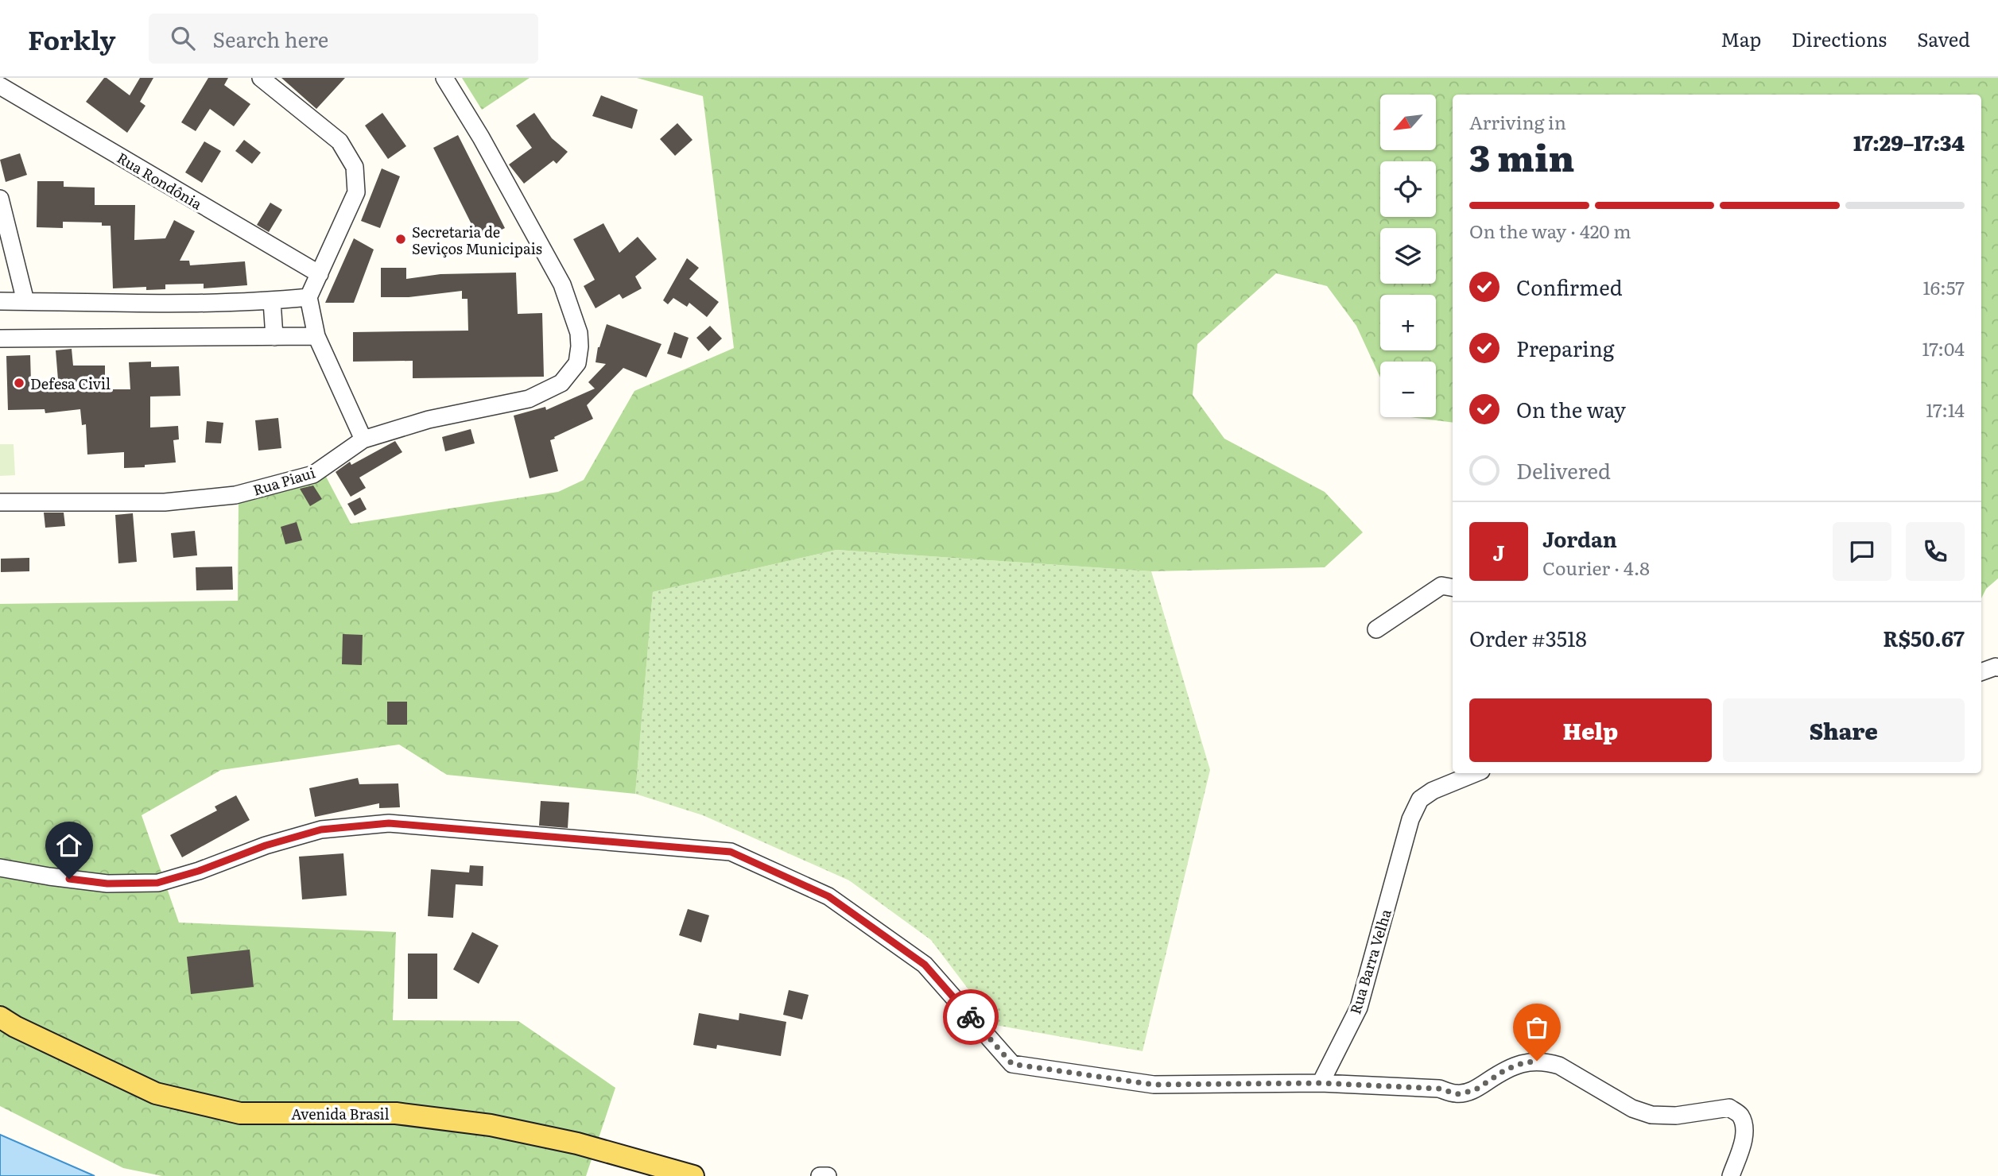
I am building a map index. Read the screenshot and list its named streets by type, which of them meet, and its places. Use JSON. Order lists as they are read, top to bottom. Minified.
{"streets":{"main road":["Avenida Brasil"],"street":["Rua Rondônia","Rua Piaui","Rua Barra Velha"]},"places":["Secretaria de Seviços Municipais","Defesa Civil"],"north":"bottom left","page":{"header":"Forkly","search":"Search here","nav":["Map","Directions","Saved"],"map_buttons":["+","−"],"heading":["3 min","Arriving in","17:29–17:34"],"panel":["Jordan","Courier · 4.8","Order #3518","R$50.67"],"bar":"On the way · 420 m","list":[["Confirmed","16:57"],["Preparing","17:04"],["On the way","17:14"],"Delivered"],"round":"J","buttons":["Help","Share"]}}
